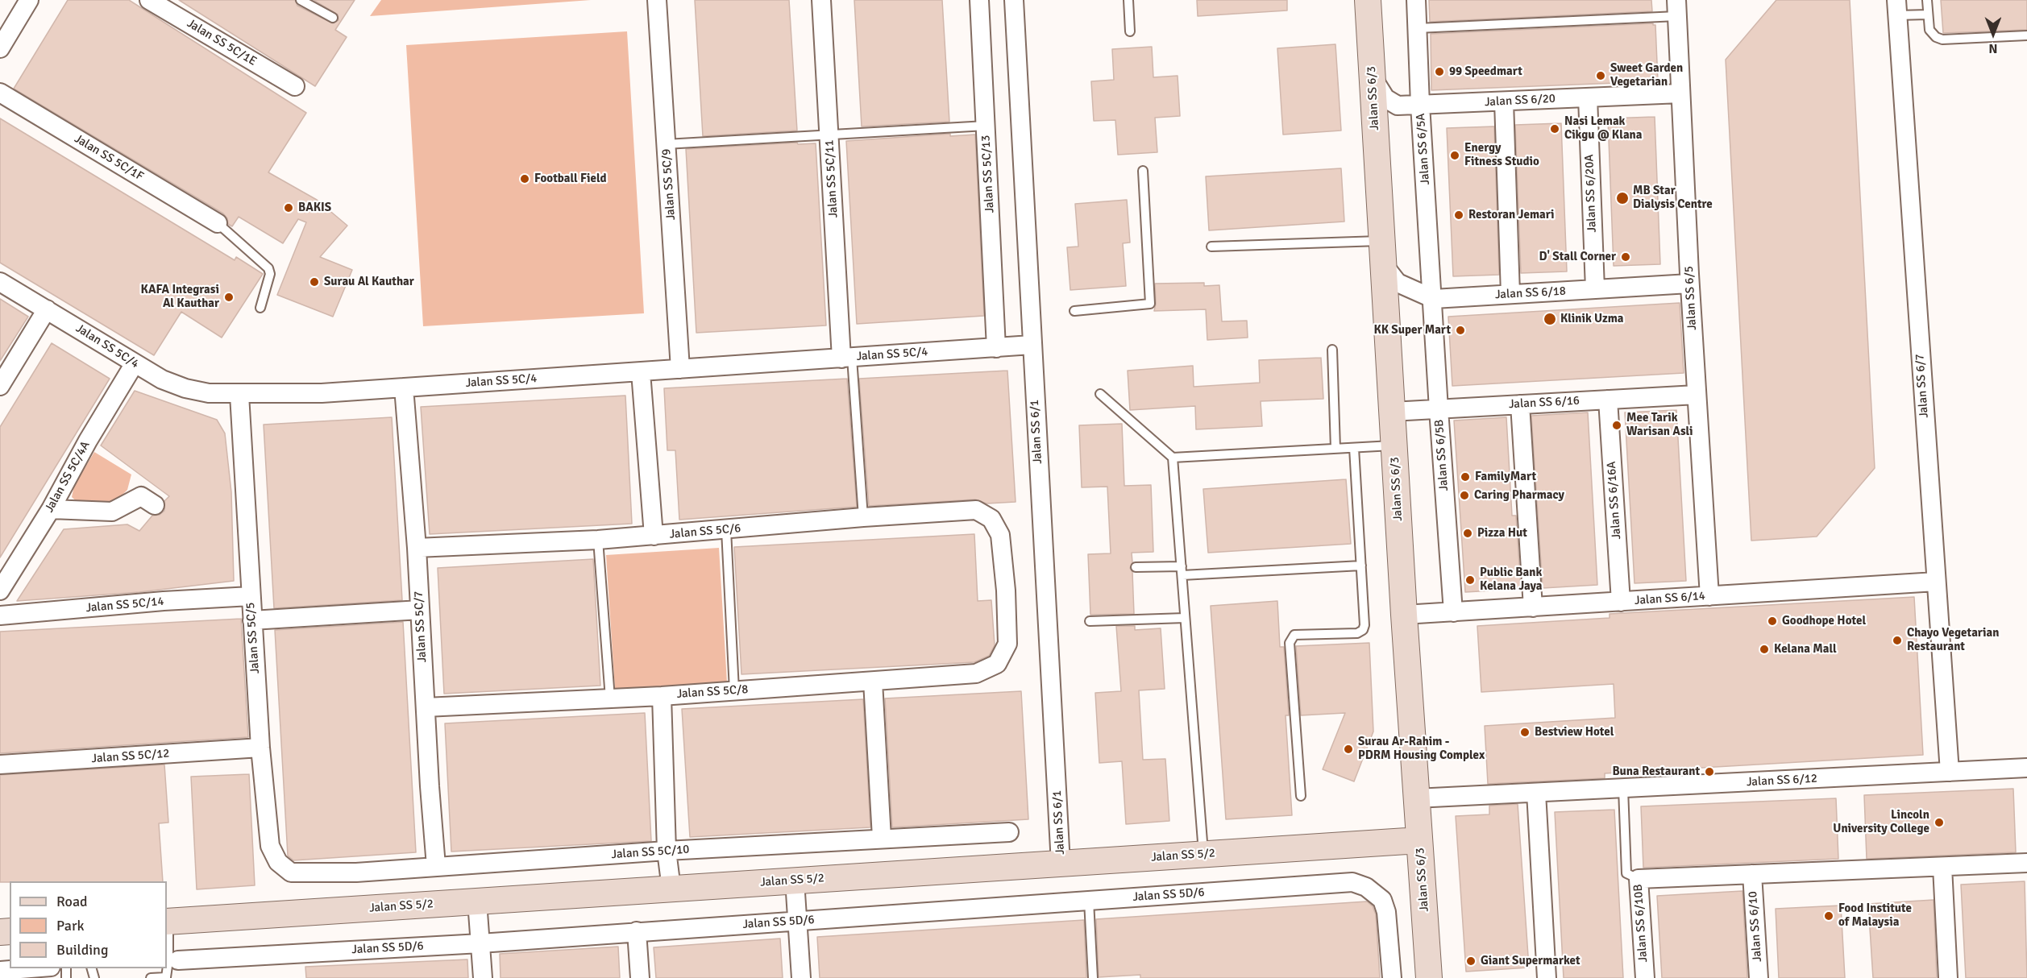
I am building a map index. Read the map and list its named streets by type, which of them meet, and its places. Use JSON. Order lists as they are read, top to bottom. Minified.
{"streets":{"street":["Jalan SS 5C/1E","Jalan SS 6/3","Jalan SS 6/20","Jalan SS 6/5A","Jalan SS 5C/1F","Jalan SS 5C/13","Jalan SS 5C/11","Jalan SS 5C/9","Jalan SS 6/20A","Jalan SS 6/18","Jalan SS 6/5","Jalan SS 5C/4","Jalan SS 6/7","Jalan SS 6/16","Jalan SS 6/1","Jalan SS 6/5B","Jalan SS 5C/4A","Jalan SS 6/16A","Jalan SS 5C/6","Jalan SS 6/14","Jalan SS 5C/14","Jalan SS 5C/7","Jalan SS 5C/5","Jalan SS 5C/8","Jalan SS 5C/12","Jalan SS 6/12","Jalan SS 5C/10","Jalan SS 5/2","Jalan SS 5D/6","Jalan SS 6/10B","Jalan SS 6/10"]},"crossings":[["Jalan SS 6/3","Jalan SS 6/20"],["Jalan SS 6/3","Jalan SS 6/18"],["Jalan SS 6/3","Jalan SS 6/16"],["Jalan SS 6/3","Jalan SS 6/14"],["Jalan SS 6/3","Jalan SS 6/12"],["Jalan SS 6/3","Jalan SS 5/2"],["Jalan SS 6/20","Jalan SS 6/5A"],["Jalan SS 6/20","Jalan SS 6/20A"],["Jalan SS 6/20","Jalan SS 6/5"],["Jalan SS 6/5A","Jalan SS 6/18"],["Jalan SS 6/5A","Jalan SS 6/5B"],["Jalan SS 5C/13","Jalan SS 5C/4"],["Jalan SS 5C/11","Jalan SS 5C/4"],["Jalan SS 5C/9","Jalan SS 5C/4"],["Jalan SS 6/20A","Jalan SS 6/18"],["Jalan SS 6/18","Jalan SS 6/5"],["Jalan SS 6/18","Jalan SS 6/5B"],["Jalan SS 6/5","Jalan SS 6/16"],["Jalan SS 6/5","Jalan SS 6/14"],["Jalan SS 5C/4","Jalan SS 6/1"],["Jalan SS 5C/4","Jalan SS 5C/4A"],["Jalan SS 5C/4","Jalan SS 5C/7"],["Jalan SS 5C/4","Jalan SS 5C/5"],["Jalan SS 6/7","Jalan SS 6/14"],["Jalan SS 6/7","Jalan SS 6/12"],["Jalan SS 6/16","Jalan SS 6/5B"],["Jalan SS 6/16","Jalan SS 6/16A"],["Jalan SS 6/1","Jalan SS 5/2"],["Jalan SS 6/5B","Jalan SS 6/14"],["Jalan SS 6/16A","Jalan SS 6/14"],["Jalan SS 5C/6","Jalan SS 5C/7"],["Jalan SS 5C/6","Jalan SS 5C/8"],["Jalan SS 5C/14","Jalan SS 5C/5"],["Jalan SS 5C/7","Jalan SS 5C/8"],["Jalan SS 5C/7","Jalan SS 5C/10"],["Jalan SS 5C/5","Jalan SS 5C/12"],["Jalan SS 5C/5","Jalan SS 5C/10"],["Jalan SS 6/12","Jalan SS 6/10B"]],"places":["99 Speedmart","Sweet Garden Vegetarian","Nasi Lemak Cikgu @ Klana","Energy Fitness Studio","Football Field","MB Star Dialysis Centre","BAKIS","Restoran Jemari","D' Stall Corner","Surau Al Kauthar","KAFA Integrasi Al Kauthar","Klinik Uzma","KK Super Mart","Mee Tarik Warisan Asli","FamilyMart","Caring Pharmacy","Pizza Hut","Public Bank Kelana Jaya","Goodhope Hotel","Chayo Vegetarian Restaurant","Kelana Mall","Bestview Hotel","Surau Ar-Rahim - PDRM Housing Complex","Buna Restaurant","Lincoln University College","Food Institute of Malaysia","Giant Supermarket"],"legend":["Road","Park","Building"],"north":"bottom"}
